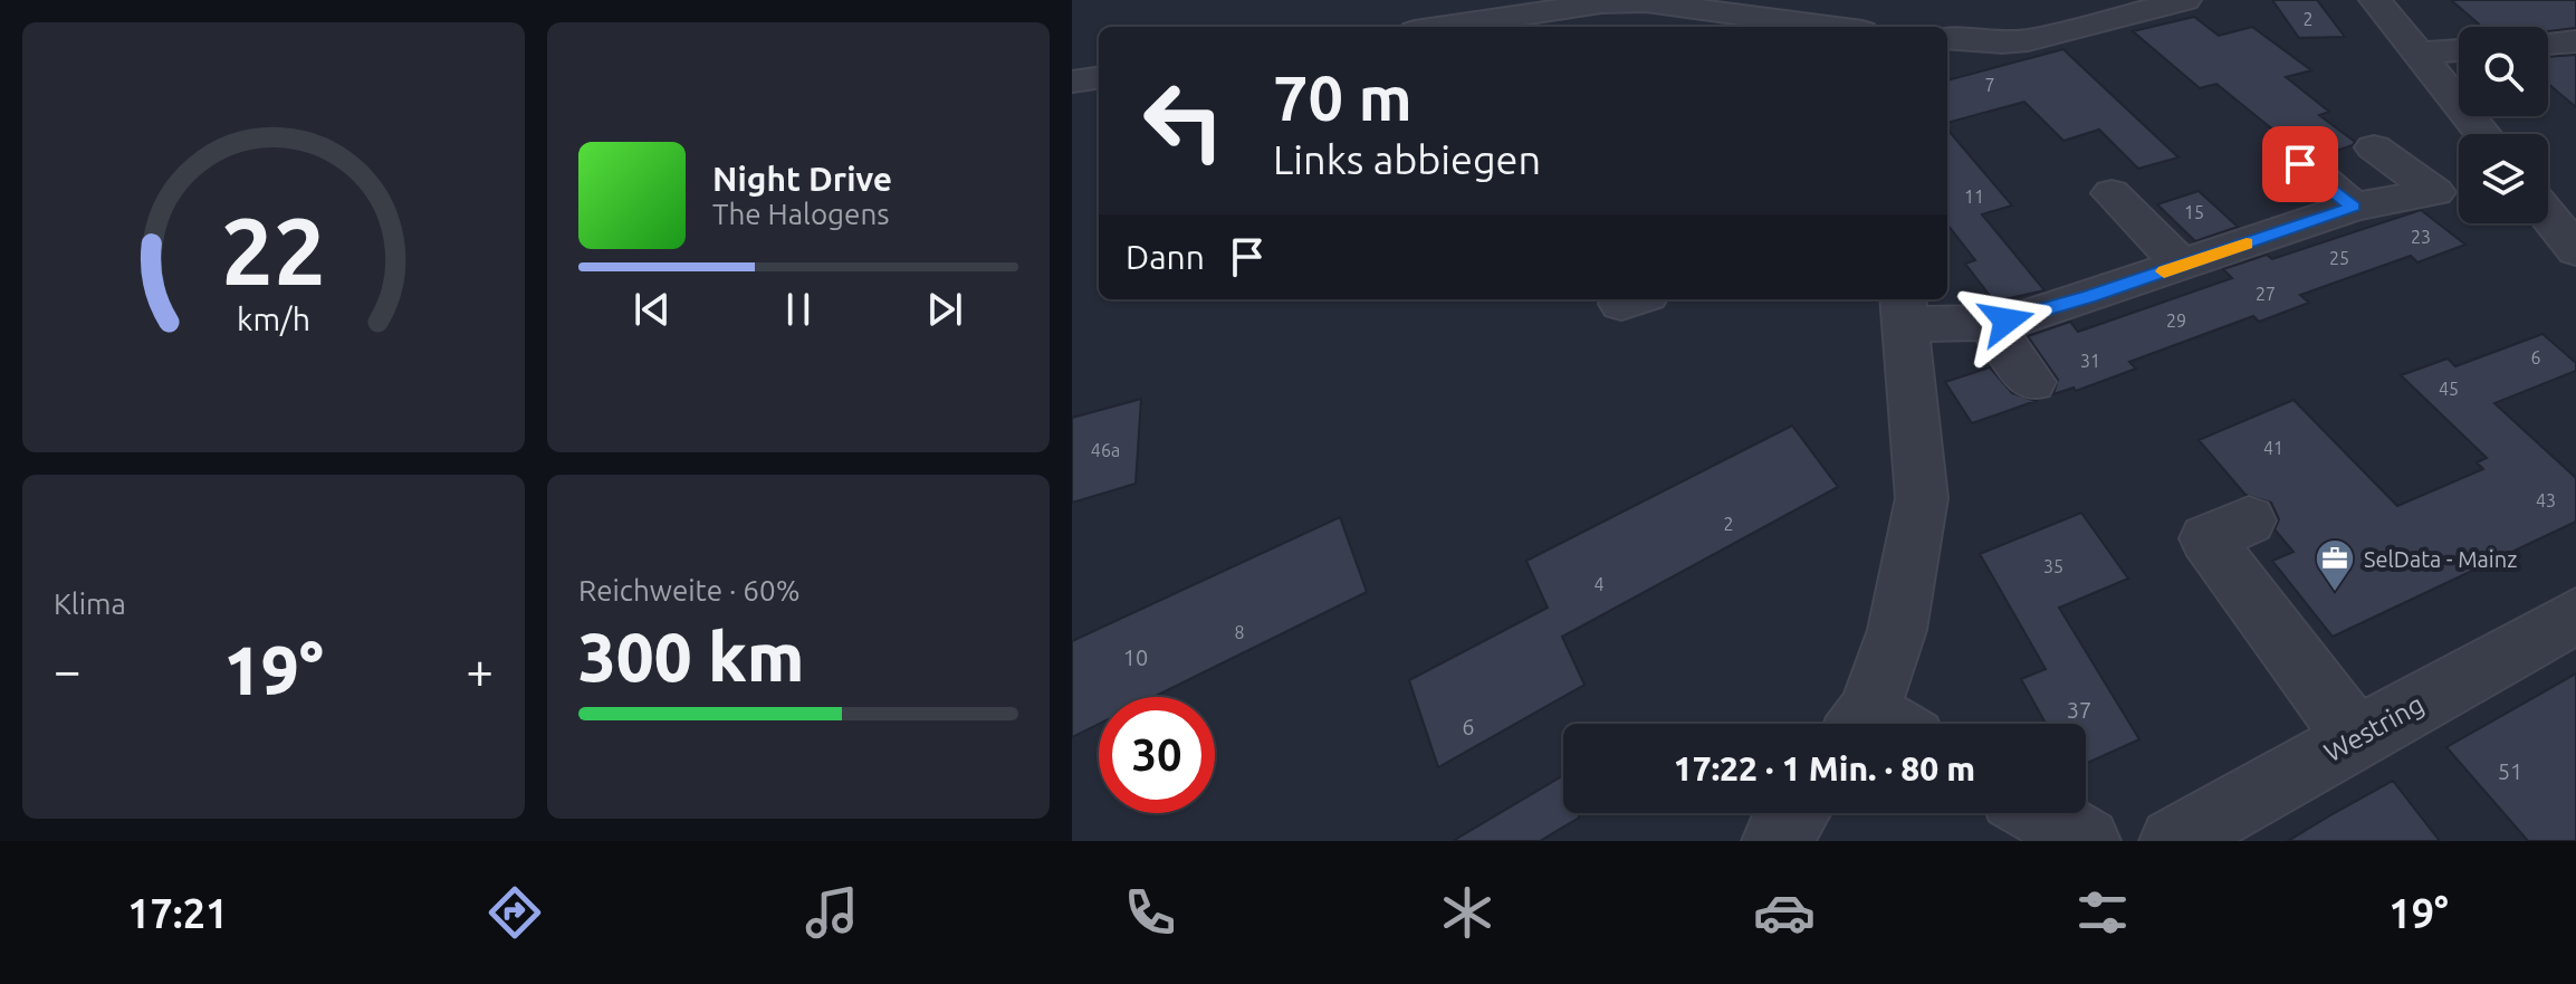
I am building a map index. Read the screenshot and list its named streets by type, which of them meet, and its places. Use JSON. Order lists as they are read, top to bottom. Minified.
{"streets":{"street":["Westring"]},"places":{"office":["SelData - Mainz"]},"house_numbers":["2","7","11","15","23","25","27","29","6","31","45","41","46a","43","2","35","4","8","10","37","6","51"],"page":{"turn":["70 m","Links abbiegen"],"song":["Night Drive","The Halogens"],"then":"Dann","tile":["Klima",["Reichweite · 60%","300 km"]],"heat":["−","19°","+"],"limit":"30","trip":"17:22 · 1 Min. · 80 m","tabs":["17:21","19°"],"gauge":["22","km/h"]}}
